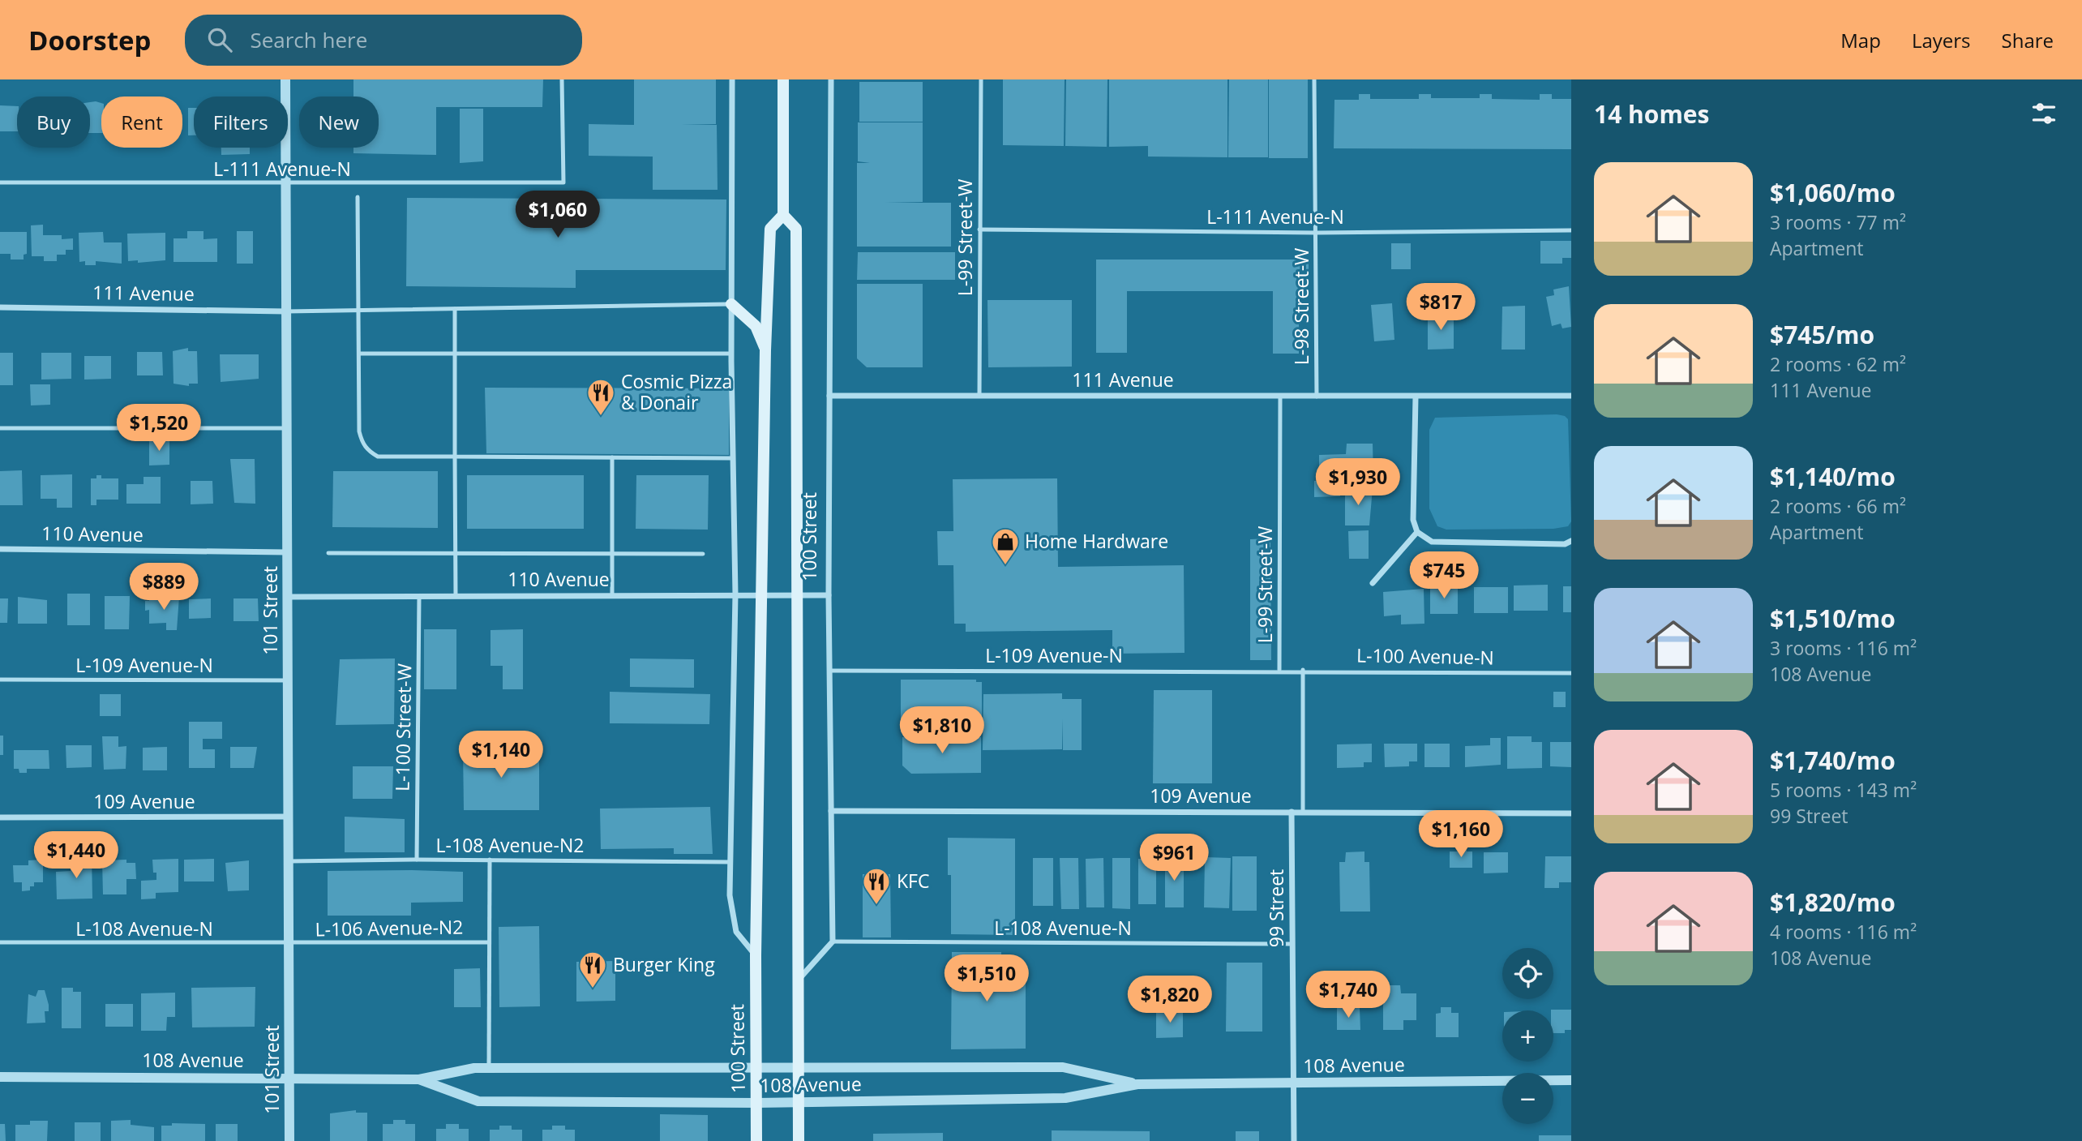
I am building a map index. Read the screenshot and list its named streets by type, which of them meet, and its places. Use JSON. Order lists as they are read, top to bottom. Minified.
{"streets":{"main road":["100 Street"],"street":["111 Avenue","110 Avenue","101 Street","109 Avenue","99 Street","108 Avenue"],"lane":["L-111 Avenue-N","L-99 Street-W","L-98 Street-W","L-109 Avenue-N","L-100 Avenue-N","L-100 Street-W","L-108 Avenue-N2","L-106 Avenue-N2","L-108 Avenue-N"]},"crossings":[["L-111 Avenue-N","L-99 Street-W"],["L-111 Avenue-N","L-98 Street-W"],["L-111 Avenue-N","101 Street"],["L-99 Street-W","111 Avenue"],["L-99 Street-W","L-109 Avenue-N"],["L-99 Street-W","L-100 Avenue-N"],["111 Avenue","L-98 Street-W"],["111 Avenue","100 Street"],["111 Avenue","101 Street"],["110 Avenue","100 Street"],["110 Avenue","101 Street"],["110 Avenue","L-100 Street-W"],["100 Street","L-109 Avenue-N"],["100 Street","109 Avenue"],["100 Street","L-108 Avenue-N"],["100 Street","108 Avenue"],["101 Street","L-109 Avenue-N"],["101 Street","109 Avenue"],["101 Street","L-108 Avenue-N2"],["101 Street","L-106 Avenue-N2"],["101 Street","L-108 Avenue-N"],["101 Street","108 Avenue"],["L-109 Avenue-N","L-100 Avenue-N"],["L-100 Street-W","L-108 Avenue-N2"],["109 Avenue","99 Street"],["99 Street","L-108 Avenue-N"],["99 Street","108 Avenue"],["L-106 Avenue-N2","L-108 Avenue-N"]],"places":{"restaurant":["Cosmic Pizza & Donair","KFC","Burger King"],"shop":["Home Hardware"]},"page":{"header":"Doorstep","search":"Search here","nav":["Map","Layers","Share"],"heading":"14 homes","chip":["Buy","Rent","Filters","New"],"list":[{"name":"$1,060/mo","note":"3 rooms · 77 m² · Apartment"},{"name":"$745/mo","note":"2 rooms · 62 m² · 111 Avenue"},{"name":"$1,140/mo","note":"2 rooms · 66 m² · Apartment"},{"name":"$1,510/mo","note":"3 rooms · 116 m² · 108 Avenue"},{"name":"$1,740/mo","note":"5 rooms · 143 m² · 99 Street"},{"name":"$1,820/mo","note":"4 rooms · 116 m² · 108 Avenue"}],"price":["$1,060","$817","$1,520","$1,930","$745","$889","$1,810","$1,140","$1,160","$1,440","$961","$1,510","$1,740","$1,820"],"map_buttons":["+","−"]}}
